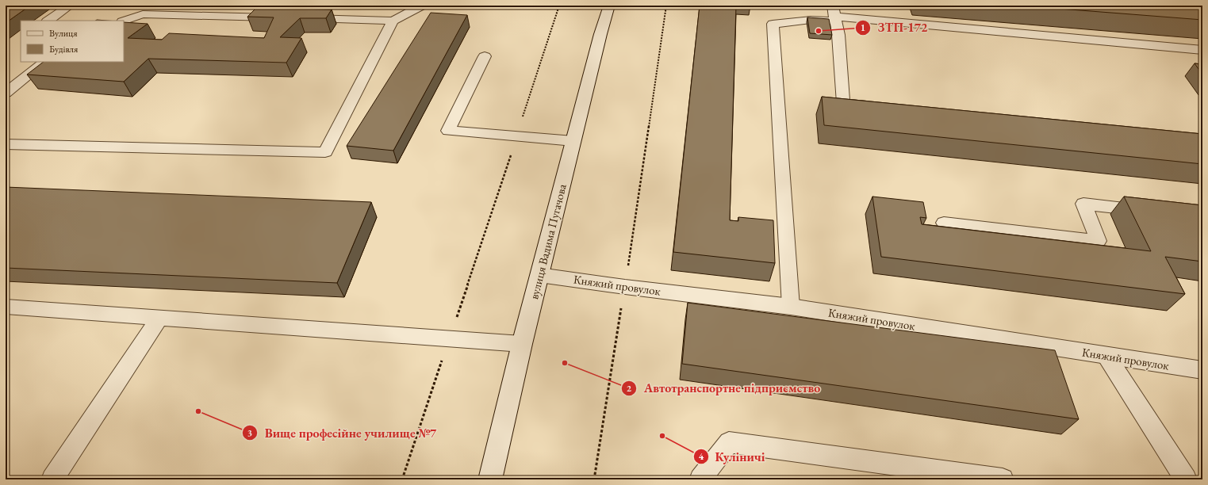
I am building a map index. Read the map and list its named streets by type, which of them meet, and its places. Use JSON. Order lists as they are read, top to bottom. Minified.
{"streets":{"street":["вулиця Вадима Пугачова","Княжий провулок"]},"crossings":[["вулиця Вадима Пугачова","Княжий провулок"]],"places":["ЗТП-172","Автотранспортне підприємство","Вище професійне училище №7","Куліничі"],"legend":["Вулиця","Будівля"]}
